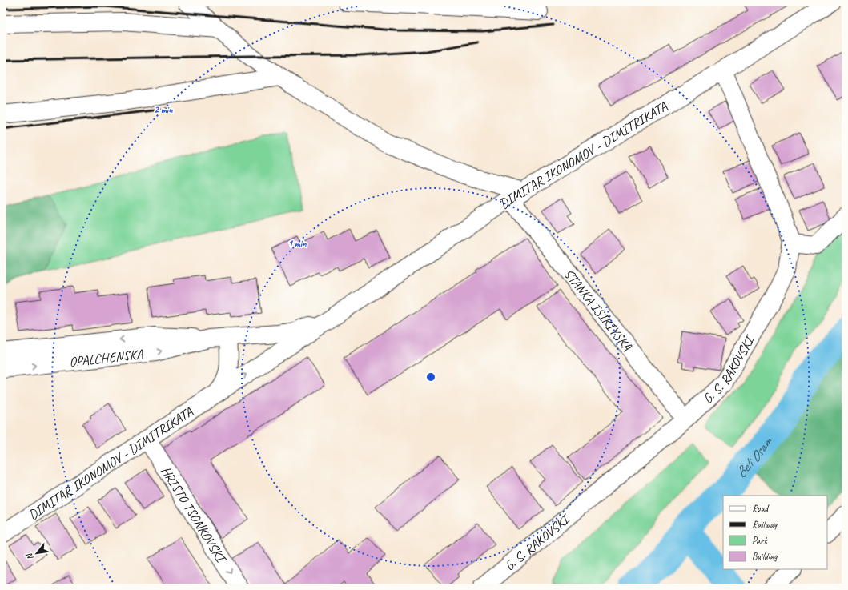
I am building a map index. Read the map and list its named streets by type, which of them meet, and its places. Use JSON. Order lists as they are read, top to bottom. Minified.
{"streets":{"street":["DIMITAR IKONOMOV - DIMITRIKATA","STANKA ISIKIYSKA","OPALCHENSKA","G. S. RAKOVSKI","HRISTO TSONKOVSKI"]},"crossings":[["DIMITAR IKONOMOV - DIMITRIKATA","STANKA ISIKIYSKA"],["DIMITAR IKONOMOV - DIMITRIKATA","OPALCHENSKA"],["DIMITAR IKONOMOV - DIMITRIKATA","G. S. RAKOVSKI"],["DIMITAR IKONOMOV - DIMITRIKATA","HRISTO TSONKOVSKI"],["STANKA ISIKIYSKA","G. S. RAKOVSKI"]],"one_way":["HRISTO TSONKOVSKI"],"water":["Beli Osam"],"legend":["Road","Railway","Park","Building"],"north":"bottom left","rings":["2 min","1 min"]}
